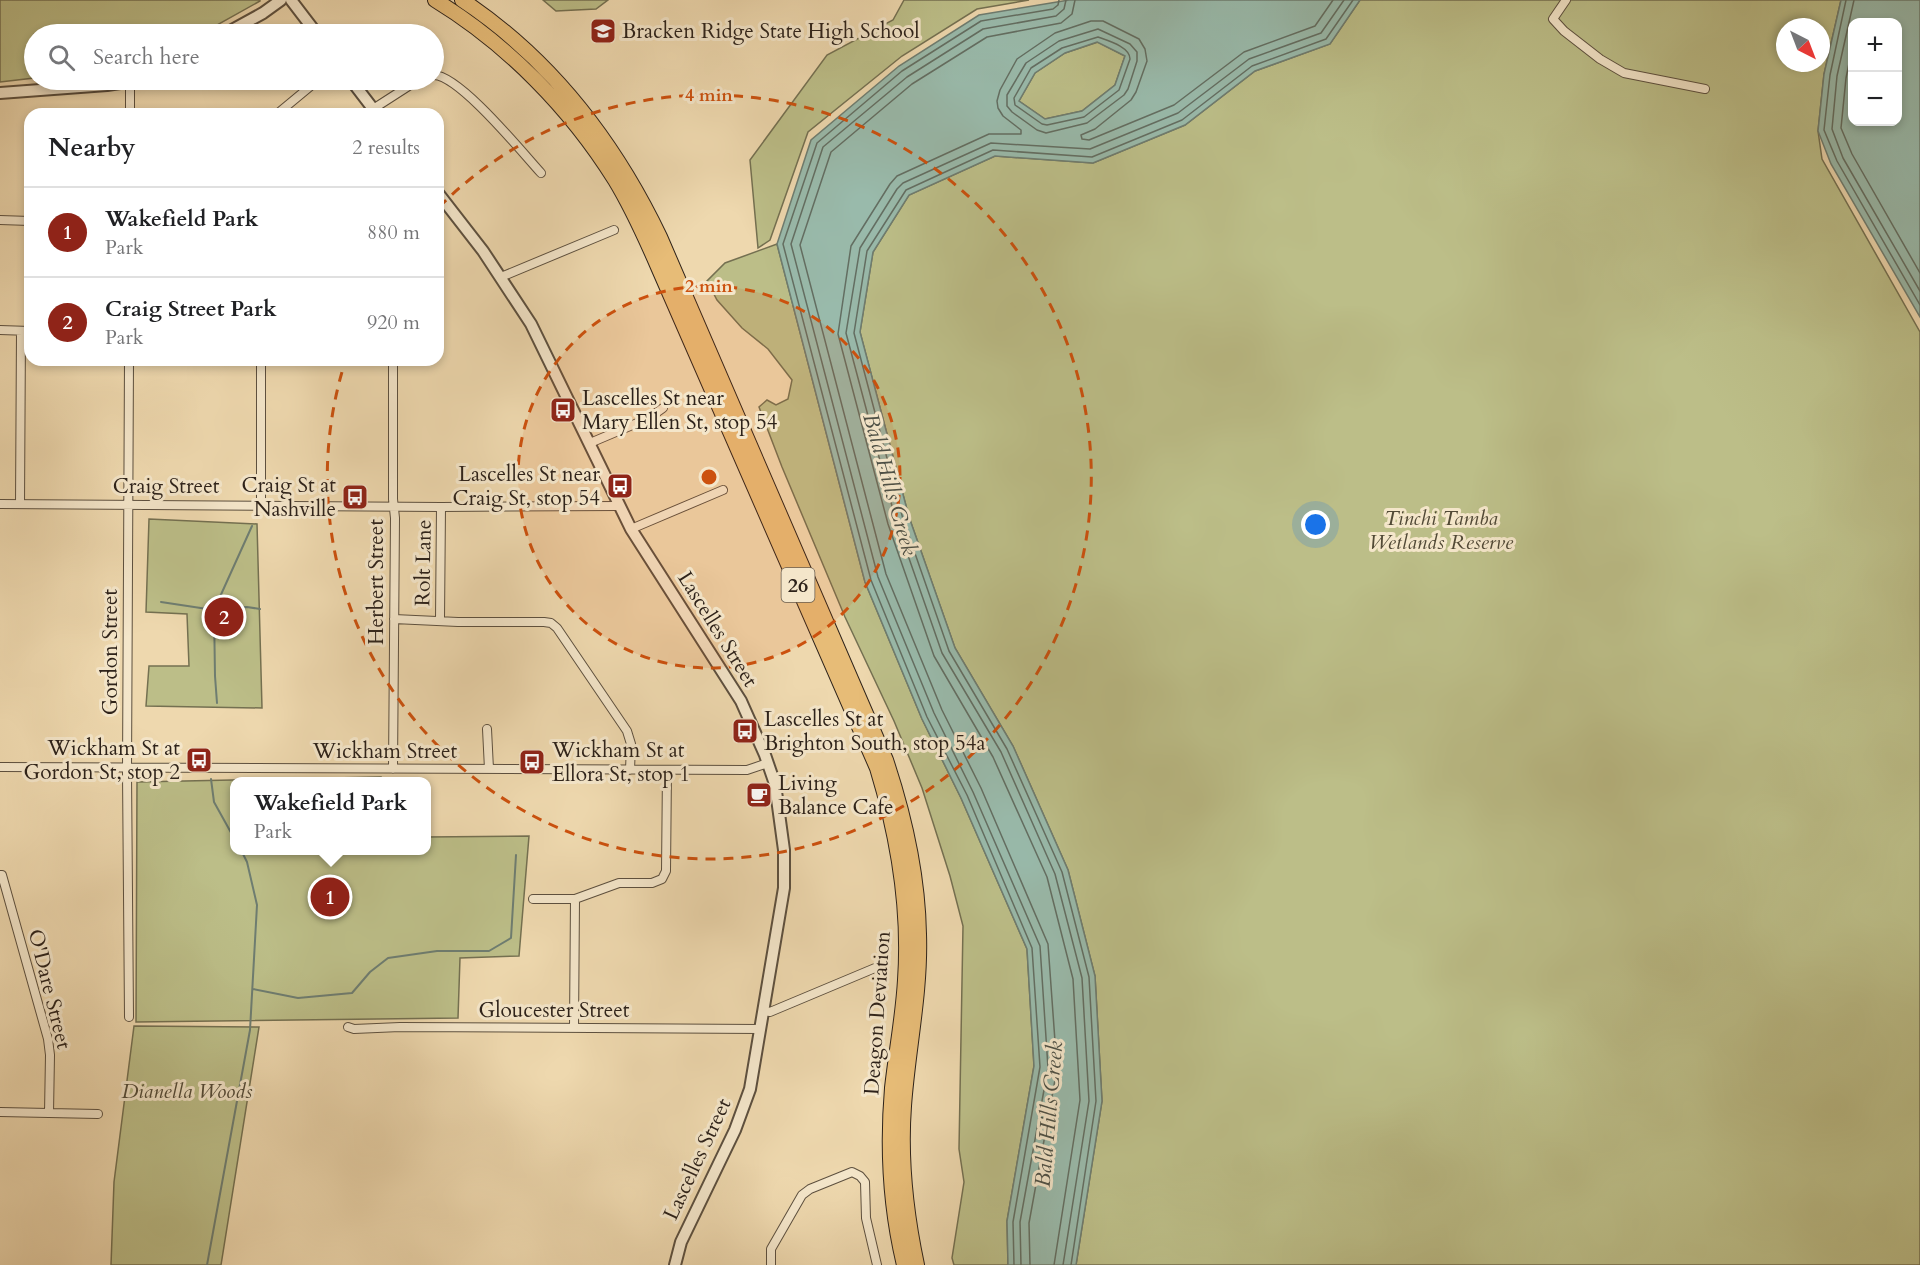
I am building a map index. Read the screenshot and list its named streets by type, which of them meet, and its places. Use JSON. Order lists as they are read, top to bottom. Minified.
{"streets":{"highway":["26","Deagon Deviation"],"street":["Craig Street","Rolt Lane","Herbert Street","Lascelles Street","Gordon Street","Wickham Street","O'Dare Street","Gloucester Street"]},"crossings":[["Craig Street","Rolt Lane"],["Craig Street","Herbert Street"],["Craig Street","Lascelles Street"],["Craig Street","Gordon Street"],["Herbert Street","Wickham Street"],["Lascelles Street","Wickham Street"],["Lascelles Street","Gloucester Street"],["Gordon Street","Wickham Street"]],"water":["Bald Hills Creek"],"parks":["Tinchi Tamba Wetlands Reserve","Dianella Woods"],"places":{"school or university":["Bracken Ridge State High School"],"bus stop":["Lascelles St near Mary Ellen St, stop 54","Lascelles St near Craig St, stop 54","Craig St at Nashville","Lascelles St at Brighton South, stop 54a","Wickham St at Gordon St, stop 2","Wickham St at Ellora St, stop 1"],"cafe":["Living Balance Cafe"]},"north":"bottom right","page":{"map_buttons":["+","−"],"search":"Search here","heading":["Nearby","2 results"],"list":[{"mark":"1","name":"Wakefield Park","note":"Park","value":"880 m"},{"mark":"2","name":"Craig Street Park","note":"Park","value":"920 m"}],"pins":["2","1"],"popup":["Wakefield Park","Park"]},"rings":["4 min","2 min"]}
